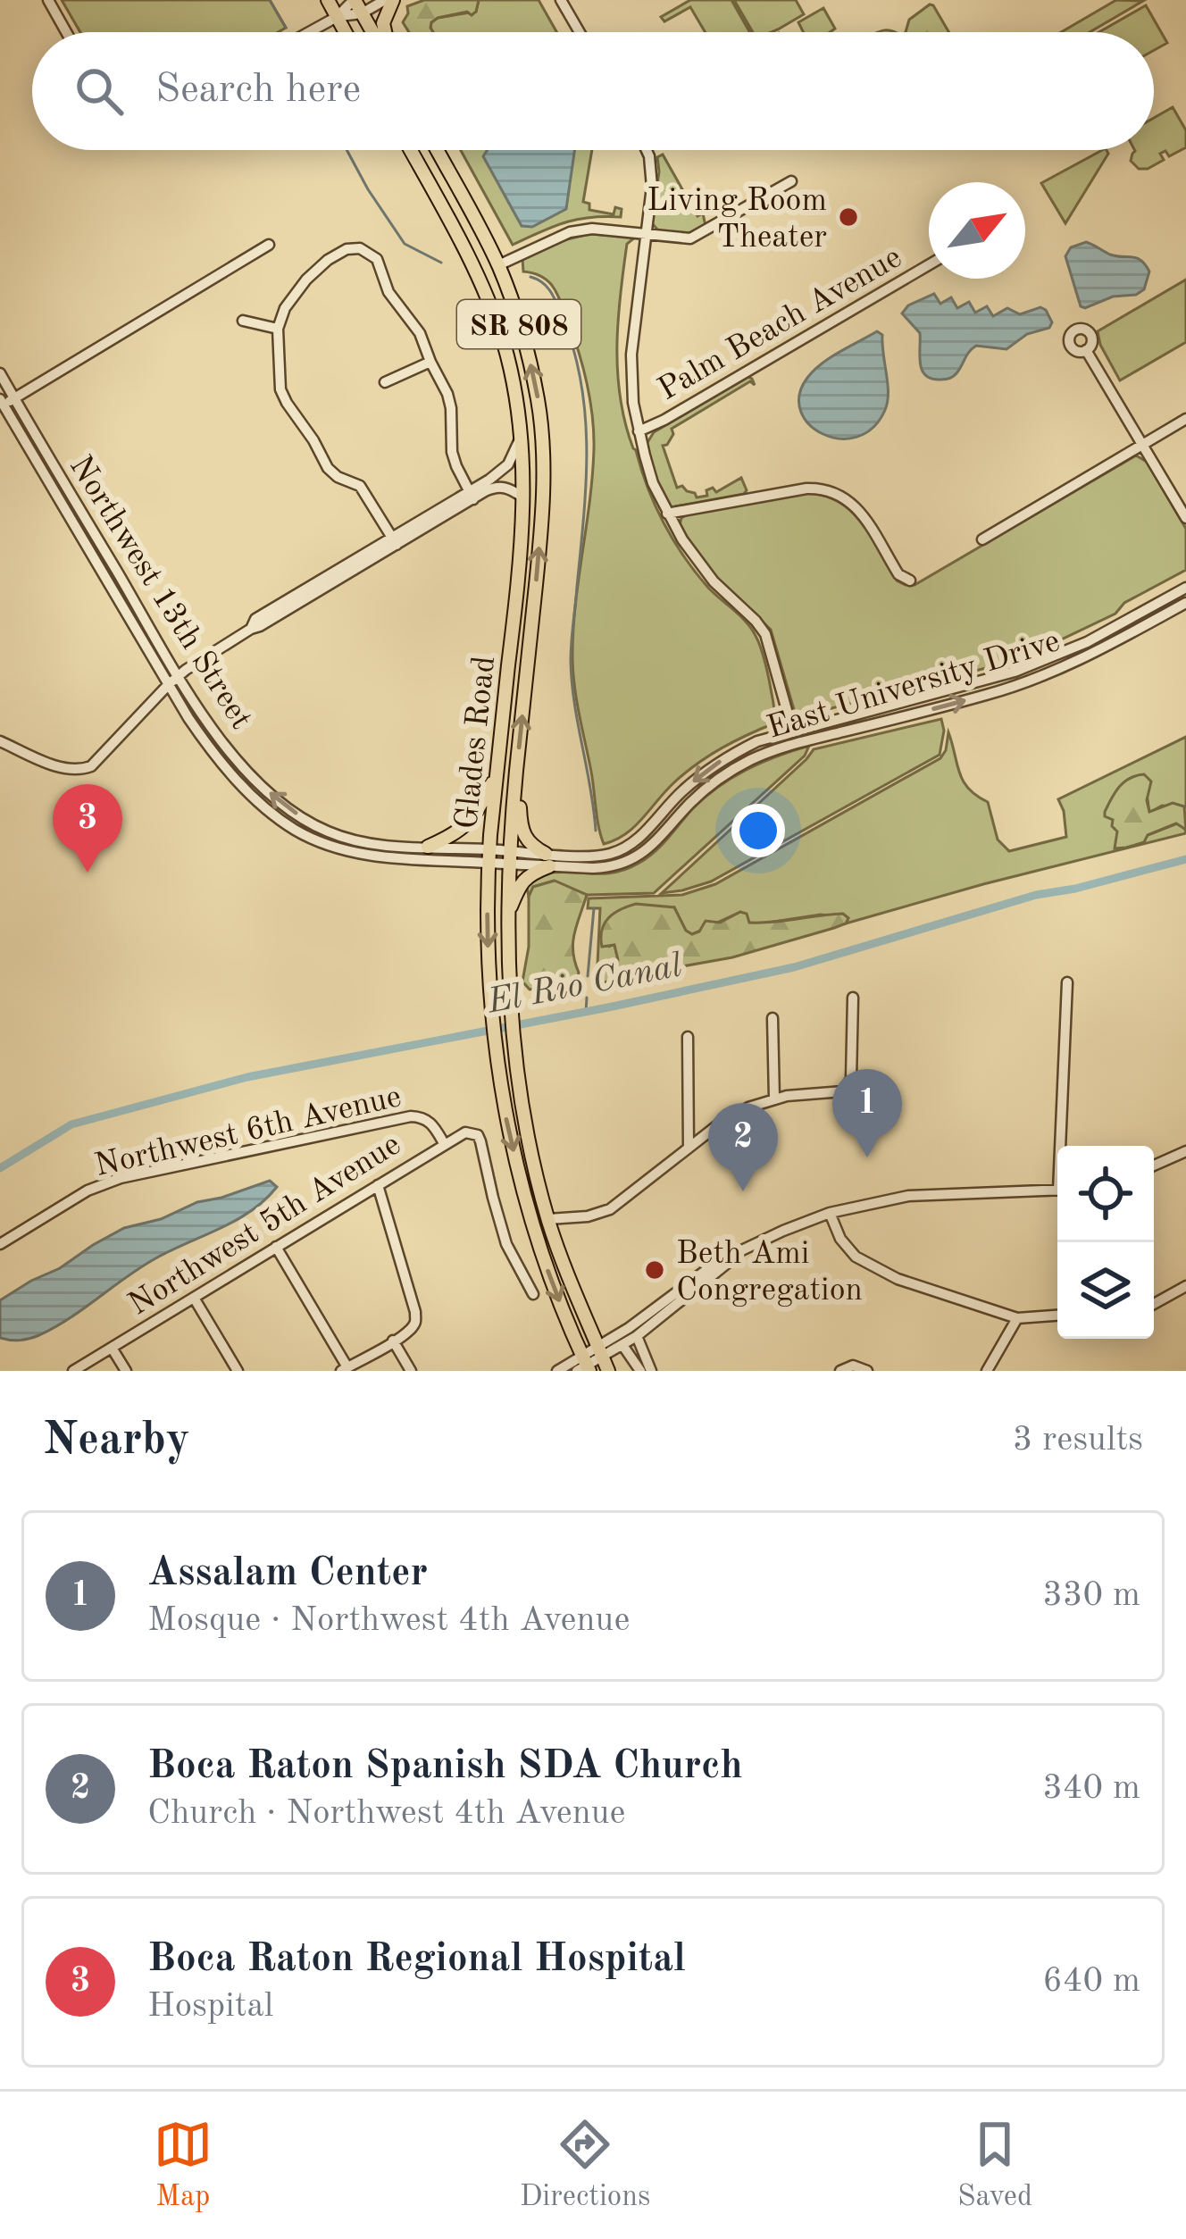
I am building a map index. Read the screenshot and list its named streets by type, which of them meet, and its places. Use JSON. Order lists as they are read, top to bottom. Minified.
{"streets":{"main road":["SR 808","Glades Road"],"street":["Palm Beach Avenue","Northwest 13th Street","East University Drive","Northwest 6th Avenue","Northwest 5th Avenue"]},"crossings":[["Northwest 13th Street","East University Drive"],["Northwest 13th Street","Glades Road"],["East University Drive","Glades Road"],["Northwest 6th Avenue","Northwest 5th Avenue"]],"water":["El Rio Canal"],"places":["Living Room Theater","Beth Ami Congregation"],"north":"top right","page":{"search":"Search here","pins":["3","1","2"],"heading":["Nearby","3 results"],"list":[{"mark":"1","name":"Assalam Center","note":"Mosque · Northwest 4th Avenue","value":"330 m"},{"mark":"2","name":"Boca Raton Spanish SDA Church","note":"Church · Northwest 4th Avenue","value":"340 m"},{"mark":"3","name":"Boca Raton Regional Hospital","note":"Hospital","value":"640 m"}],"nav":["Map","Directions","Saved"]}}
